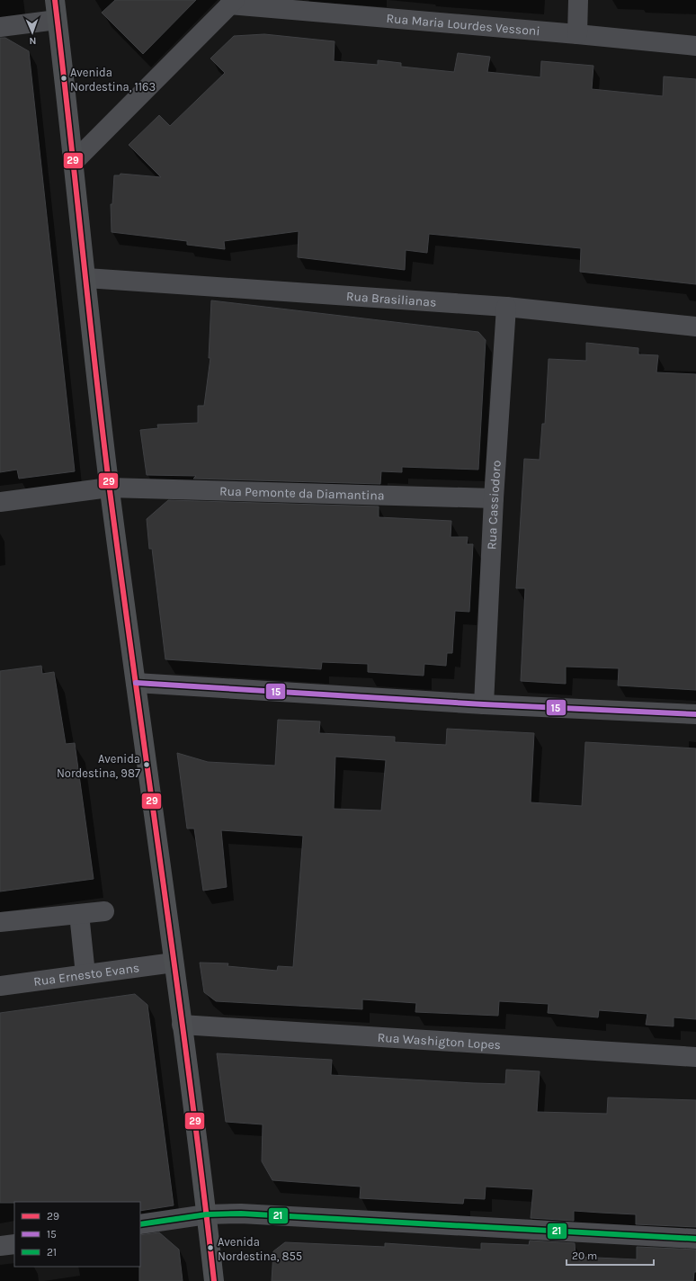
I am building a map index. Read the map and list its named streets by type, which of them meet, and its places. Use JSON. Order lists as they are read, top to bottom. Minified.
{"streets":{"street":["Rua Maria Lourdes Vessoni","Rua Brasilianas","Rua Pemonte da Diamantina","Rua Cassiodoro","Rua Ernesto Evans","Rua Washigton Lopes"]},"crossings":[["Rua Brasilianas","Rua Cassiodoro"],["Rua Pemonte da Diamantina","Rua Cassiodoro"]],"places":["Avenida Nordestina, 1163","Avenida Nordestina, 987","Avenida Nordestina, 855"],"lines":["transit line 29","transit line 15","transit line 21"],"legend":["29","15","21"],"scale_bar":"20 m","north":"bottom"}
